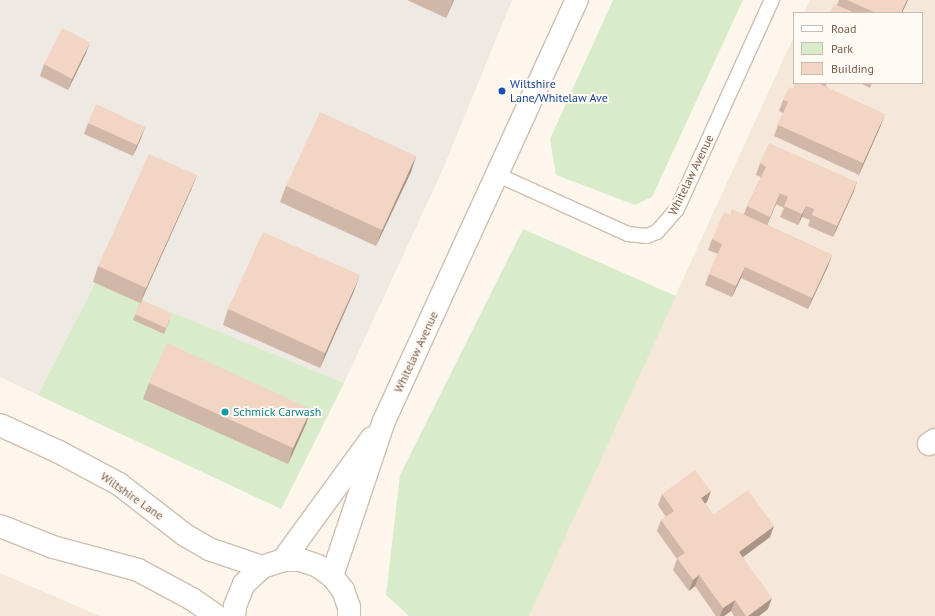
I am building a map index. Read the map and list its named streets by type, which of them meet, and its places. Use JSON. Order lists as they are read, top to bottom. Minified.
{"streets":{"street":["Whitelaw Avenue","Wiltshire Lane"]},"places":["Wiltshire Lane/Whitelaw Ave","Schmick Carwash"],"legend":["Road","Park","Building"]}
